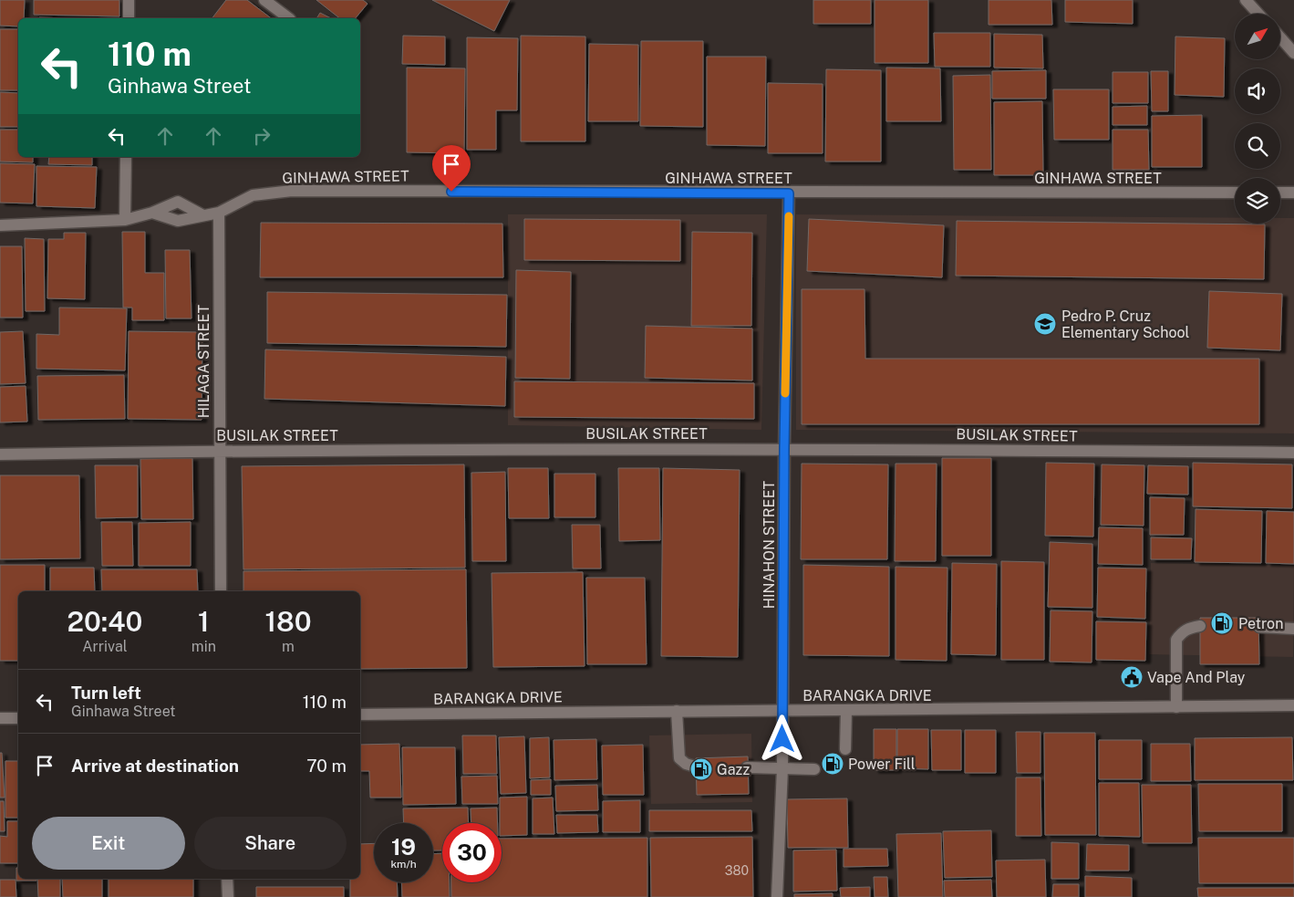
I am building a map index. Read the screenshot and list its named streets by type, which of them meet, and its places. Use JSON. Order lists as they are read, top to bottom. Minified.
{"streets":{"street":["GINHAWA STREET","HILAGA STREET","BUSILAK STREET","HINAHON STREET","BARANGKA DRIVE"]},"crossings":[["GINHAWA STREET","HILAGA STREET"],["GINHAWA STREET","HINAHON STREET"],["HILAGA STREET","BUSILAK STREET"],["BUSILAK STREET","HINAHON STREET"],["HINAHON STREET","BARANGKA DRIVE"]],"places":{"school or university":["Pedro P. Cruz Elementary School"],"fuel station":["Petron","Power Fill","Gazz"],"public building":["Vape And Play"]},"house_numbers":["380"],"north":"top right","page":{"turn":["110 m","Ginhawa Street"],"eta":["20:40","Arrival","1","min","180","m"],"list":[{"name":"Turn left","note":"Ginhawa Street","value":"110 m"},{"name":"Arrive at destination","value":"70 m"}],"buttons":["Exit","Share"],"speed":"19 km/h","limit":"30"}}
